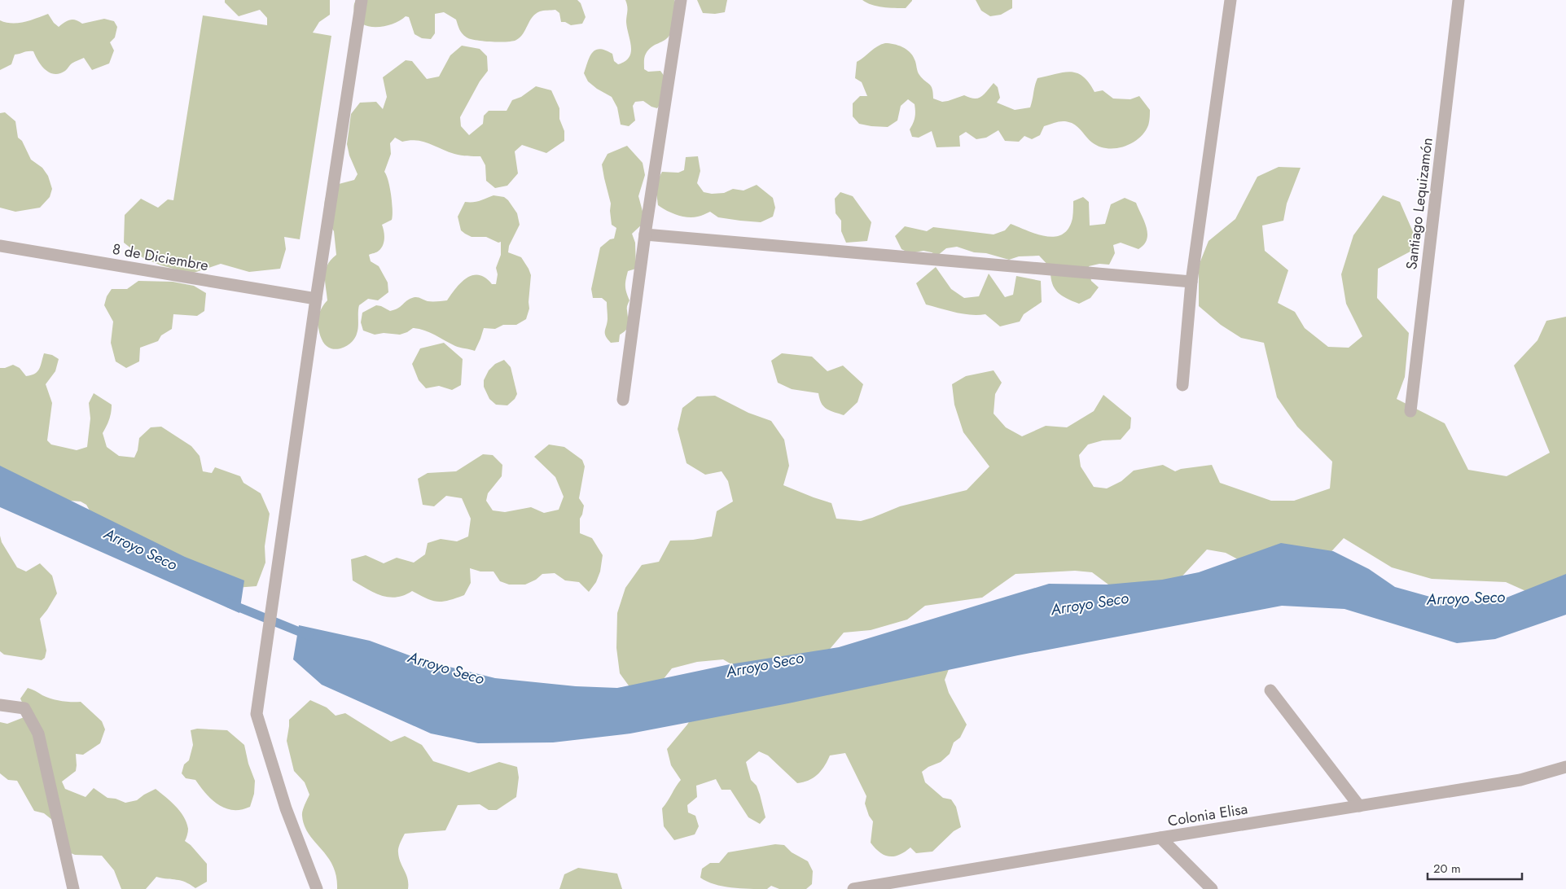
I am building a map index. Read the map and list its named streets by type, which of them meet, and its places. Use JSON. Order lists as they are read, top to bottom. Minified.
{"streets":{"street":["Santiago Lequizamón","8 de Diciembre","Colonia Elisa"]},"water":["Arroyo Seco"],"scale_bar":"20 m"}
